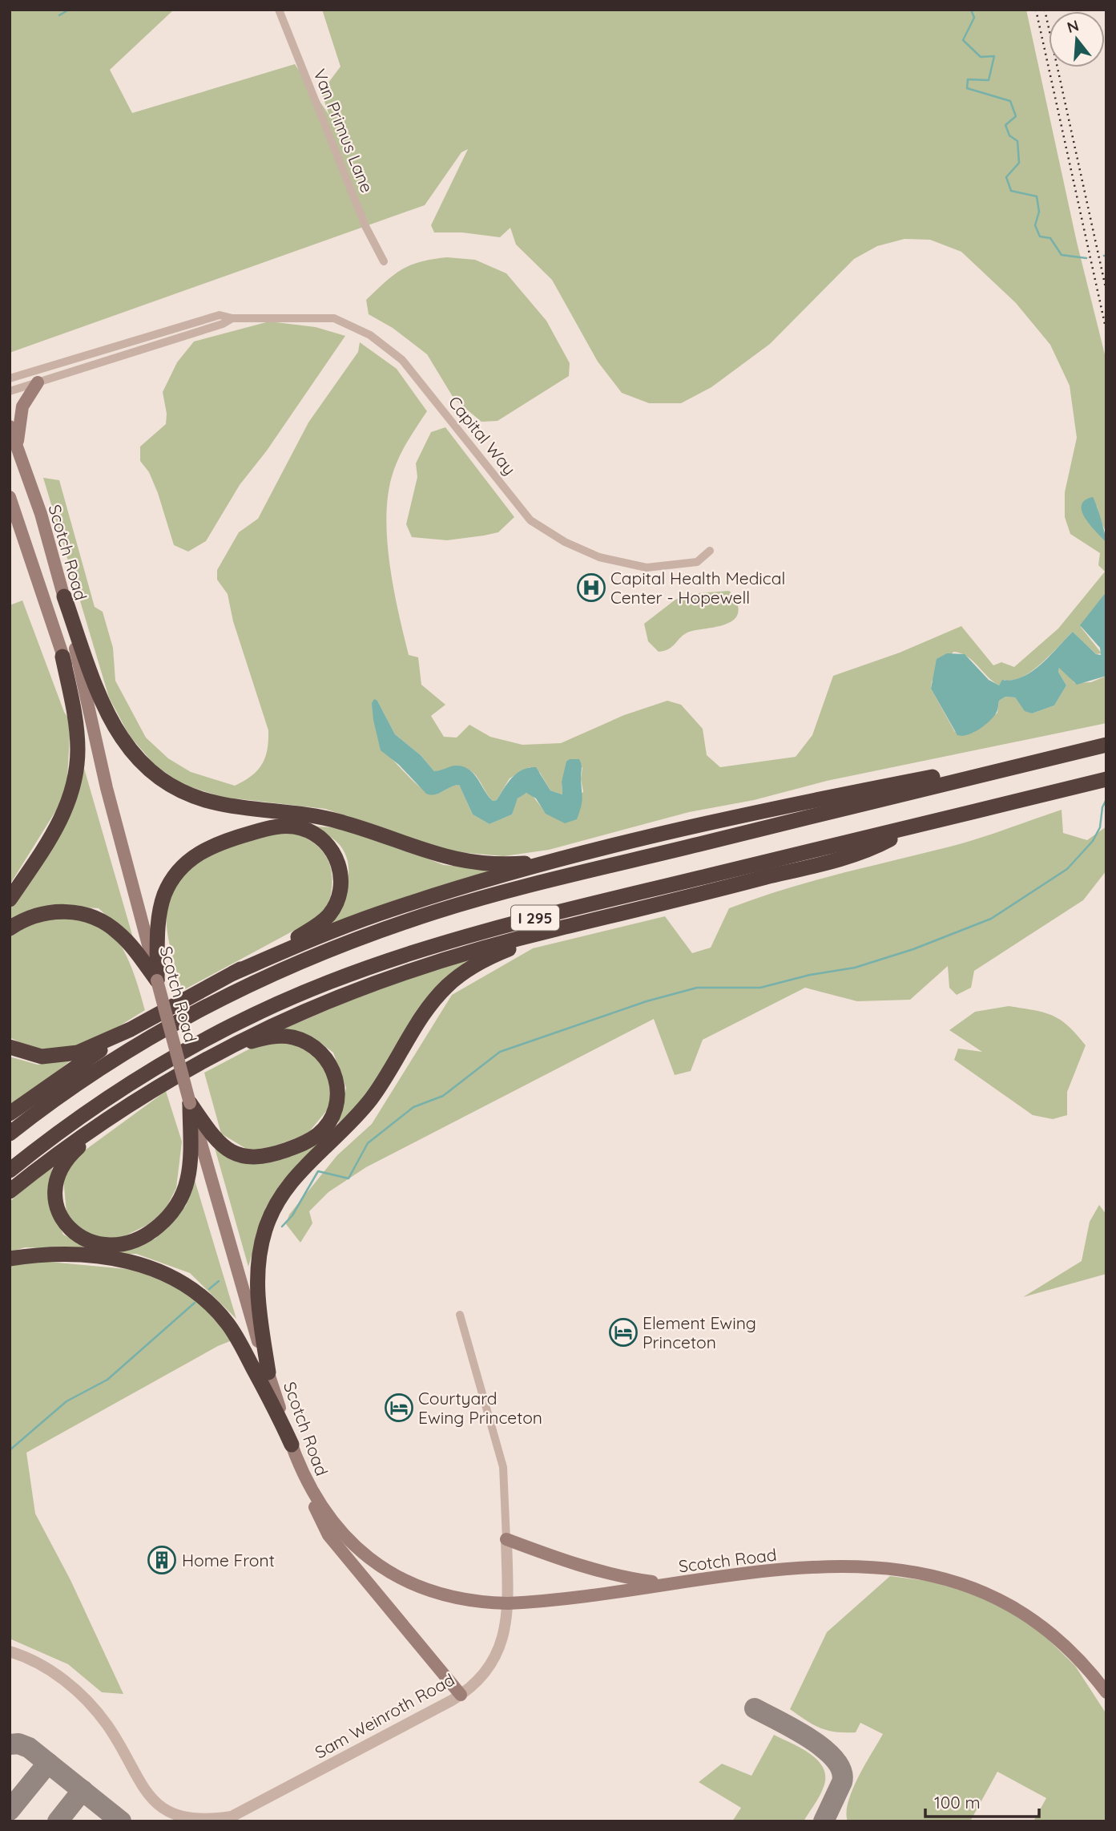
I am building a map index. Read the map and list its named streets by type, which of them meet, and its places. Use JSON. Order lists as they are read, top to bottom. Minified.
{"streets":{"highway":["I 295"],"main road":["Scotch Road"],"street":["Van Primus Lane","Capital Way","Sam Weinroth Road"]},"crossings":[["Scotch Road","Sam Weinroth Road"]],"places":{"hospital":["Capital Health Medical Center - Hopewell"],"hotel":["Element Ewing Princeton","Courtyard Ewing Princeton"],"building":["Home Front"]},"scale_bar":"100 m","north":"top"}
